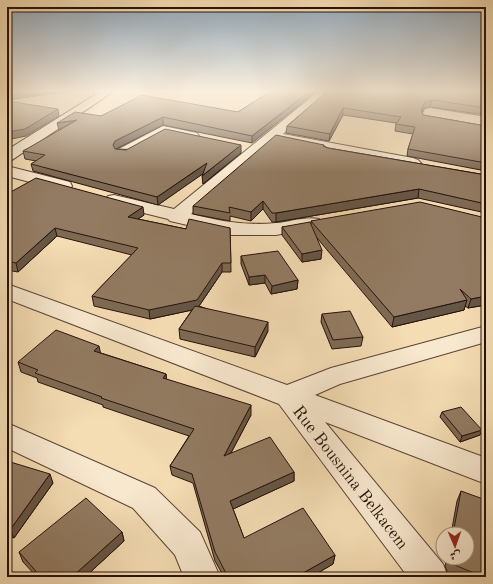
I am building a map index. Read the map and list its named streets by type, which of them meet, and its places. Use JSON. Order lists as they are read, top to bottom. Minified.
{"streets":{"street":["Rue Bousnina Belkacem"]},"north":"bottom"}
